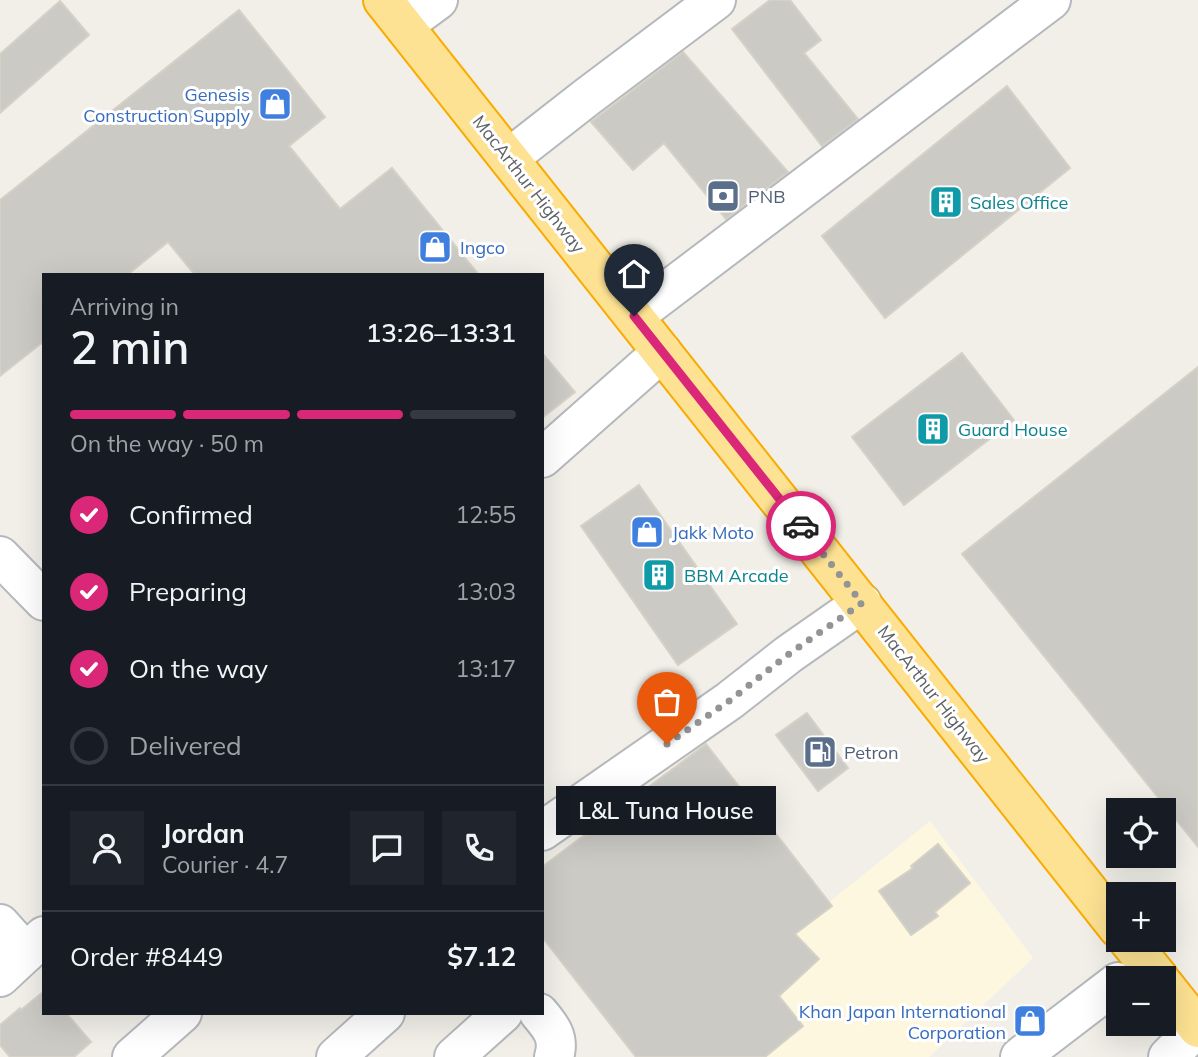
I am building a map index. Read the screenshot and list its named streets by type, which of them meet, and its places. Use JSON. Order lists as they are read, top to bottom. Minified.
{"streets":{"highway":["MacArthur Highway"]},"places":{"shop":["Genesis Construction Supply","Ingco","Jakk Moto","Khan Japan International Corporation"],"bank":["PNB"],"building":["Sales Office","Guard House","BBM Arcade"],"other":["L&L Tuna House"],"fuel station":["Petron"]},"page":{"heading":["2 min","Arriving in","13:26–13:31"],"panel":["Jordan","Courier · 4.7","Order #8449","$7.12"],"bar":"On the way · 50 m","list":[["Confirmed","12:55"],["Preparing","13:03"],["On the way","13:17"],"Delivered"],"bubble":"L&L Tuna House","map_buttons":["+","−"]}}
